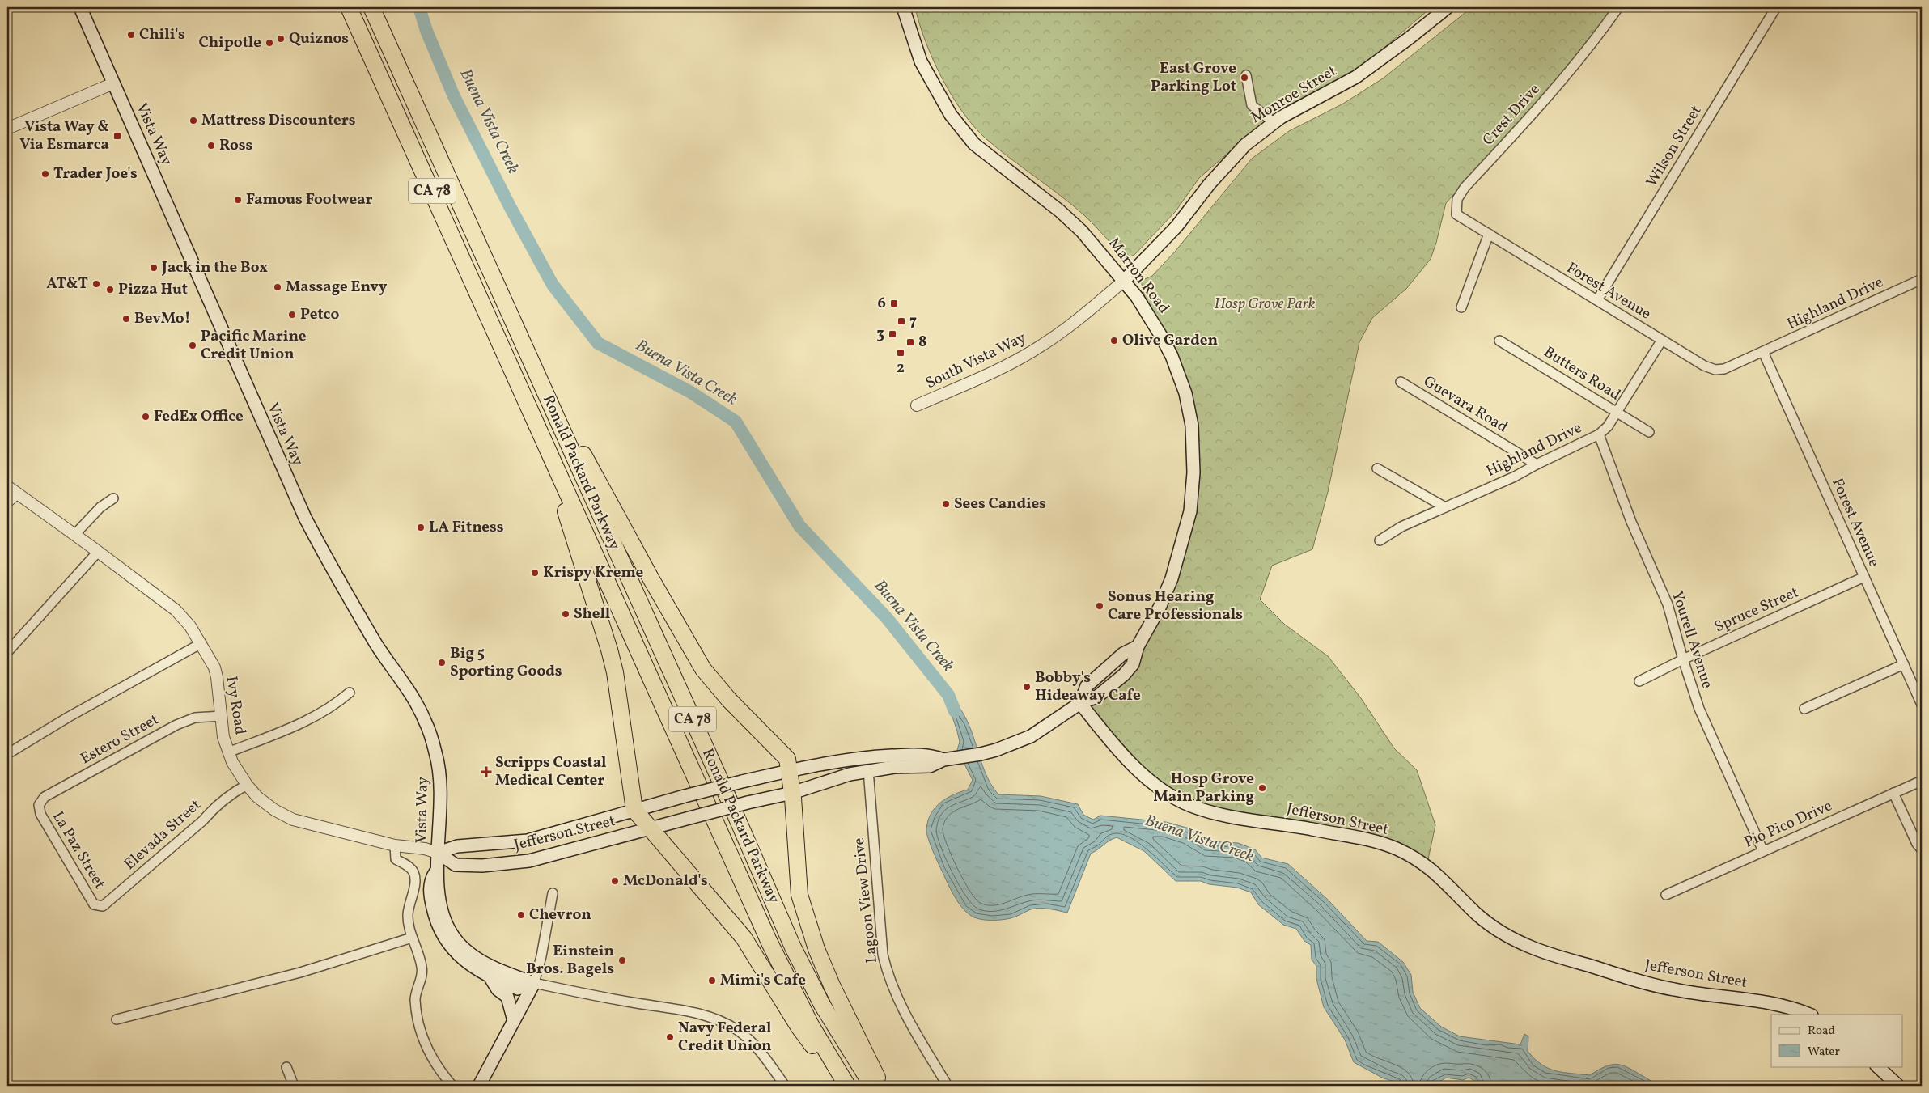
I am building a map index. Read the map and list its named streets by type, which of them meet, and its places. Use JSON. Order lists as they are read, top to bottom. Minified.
{"streets":{"highway":["CA 78","Ronald Packard Parkway"],"main road":["Monroe Street","Vista Way","Marron Road","Jefferson Street"],"street":["Crest Drive","Wilson Street","Forest Avenue","Highland Drive","South Vista Way","Butters Road","Guevara Road","Spruce Street","Yourell Avenue","Ivy Road","Estero Street","Pio Pico Drive","Elevada Street","La Paz Street","Lagoon View Drive"]},"crossings":[["Monroe Street","Marron Road"],["Monroe Street","South Vista Way"],["Crest Drive","Forest Avenue"],["Vista Way","Ivy Road"],["Vista Way","Jefferson Street"],["Wilson Street","Forest Avenue"],["Marron Road","South Vista Way"],["Marron Road","Jefferson Street"],["Forest Avenue","Highland Drive"],["Forest Avenue","Spruce Street"],["Highland Drive","Butters Road"],["Highland Drive","Guevara Road"],["Highland Drive","Yourell Avenue"],["Spruce Street","Yourell Avenue"],["Yourell Avenue","Pio Pico Drive"],["Ivy Road","Estero Street"],["Ivy Road","Jefferson Street"],["Ivy Road","Elevada Street"],["Estero Street","La Paz Street"],["Jefferson Street","Lagoon View Drive"],["Elevada Street","La Paz Street"]],"water":["Buena Vista Creek"],"parks":["Hosp Grove Park"],"places":{"other":["Chili's","Quiznos","Chipotle","East Grove Parking Lot","Mattress Discounters","Ross","Trader Joe's","Famous Footwear","Jack in the Box","AT&T","Massage Envy","Pizza Hut","Petco","BevMo!","Olive Garden","Pacific Marine Credit Union","FedEx Office","Sees Candies","LA Fitness","Krispy Kreme","Sonus Hearing Care Professionals","Shell","Big 5 Sporting Goods","Bobby's Hideaway Cafe","Hosp Grove Main Parking","McDonald's","Chevron","Einstein Bros. Bagels","Mimi's Cafe","Navy Federal Credit Union"],"transit":["Vista Way & Via Esmarca","6","7","3","8","2"],"health":["Scripps Coastal Medical Center"]},"legend":["Road","Water"]}
